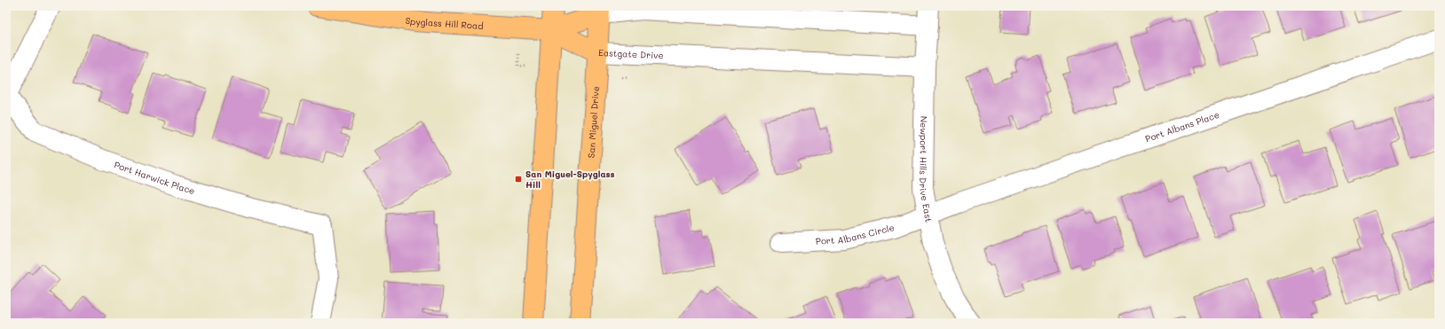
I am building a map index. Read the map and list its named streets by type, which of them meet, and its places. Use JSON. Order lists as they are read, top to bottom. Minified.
{"streets":{"main road":["Spyglass Hill Road","Eastgate Drive","San Miguel Drive"],"street":["Port Albans Place","Newport Hills Drive East","Port Harwick Place","Port Albans Circle"]},"crossings":[["Spyglass Hill Road","Eastgate Drive"],["Eastgate Drive","San Miguel Drive"],["Eastgate Drive","Newport Hills Drive East"],["Port Albans Place","Newport Hills Drive East"],["Port Albans Place","Port Albans Circle"],["Newport Hills Drive East","Port Albans Circle"]],"places":{"transit":["San Miguel-Spyglass Hill"]}}
